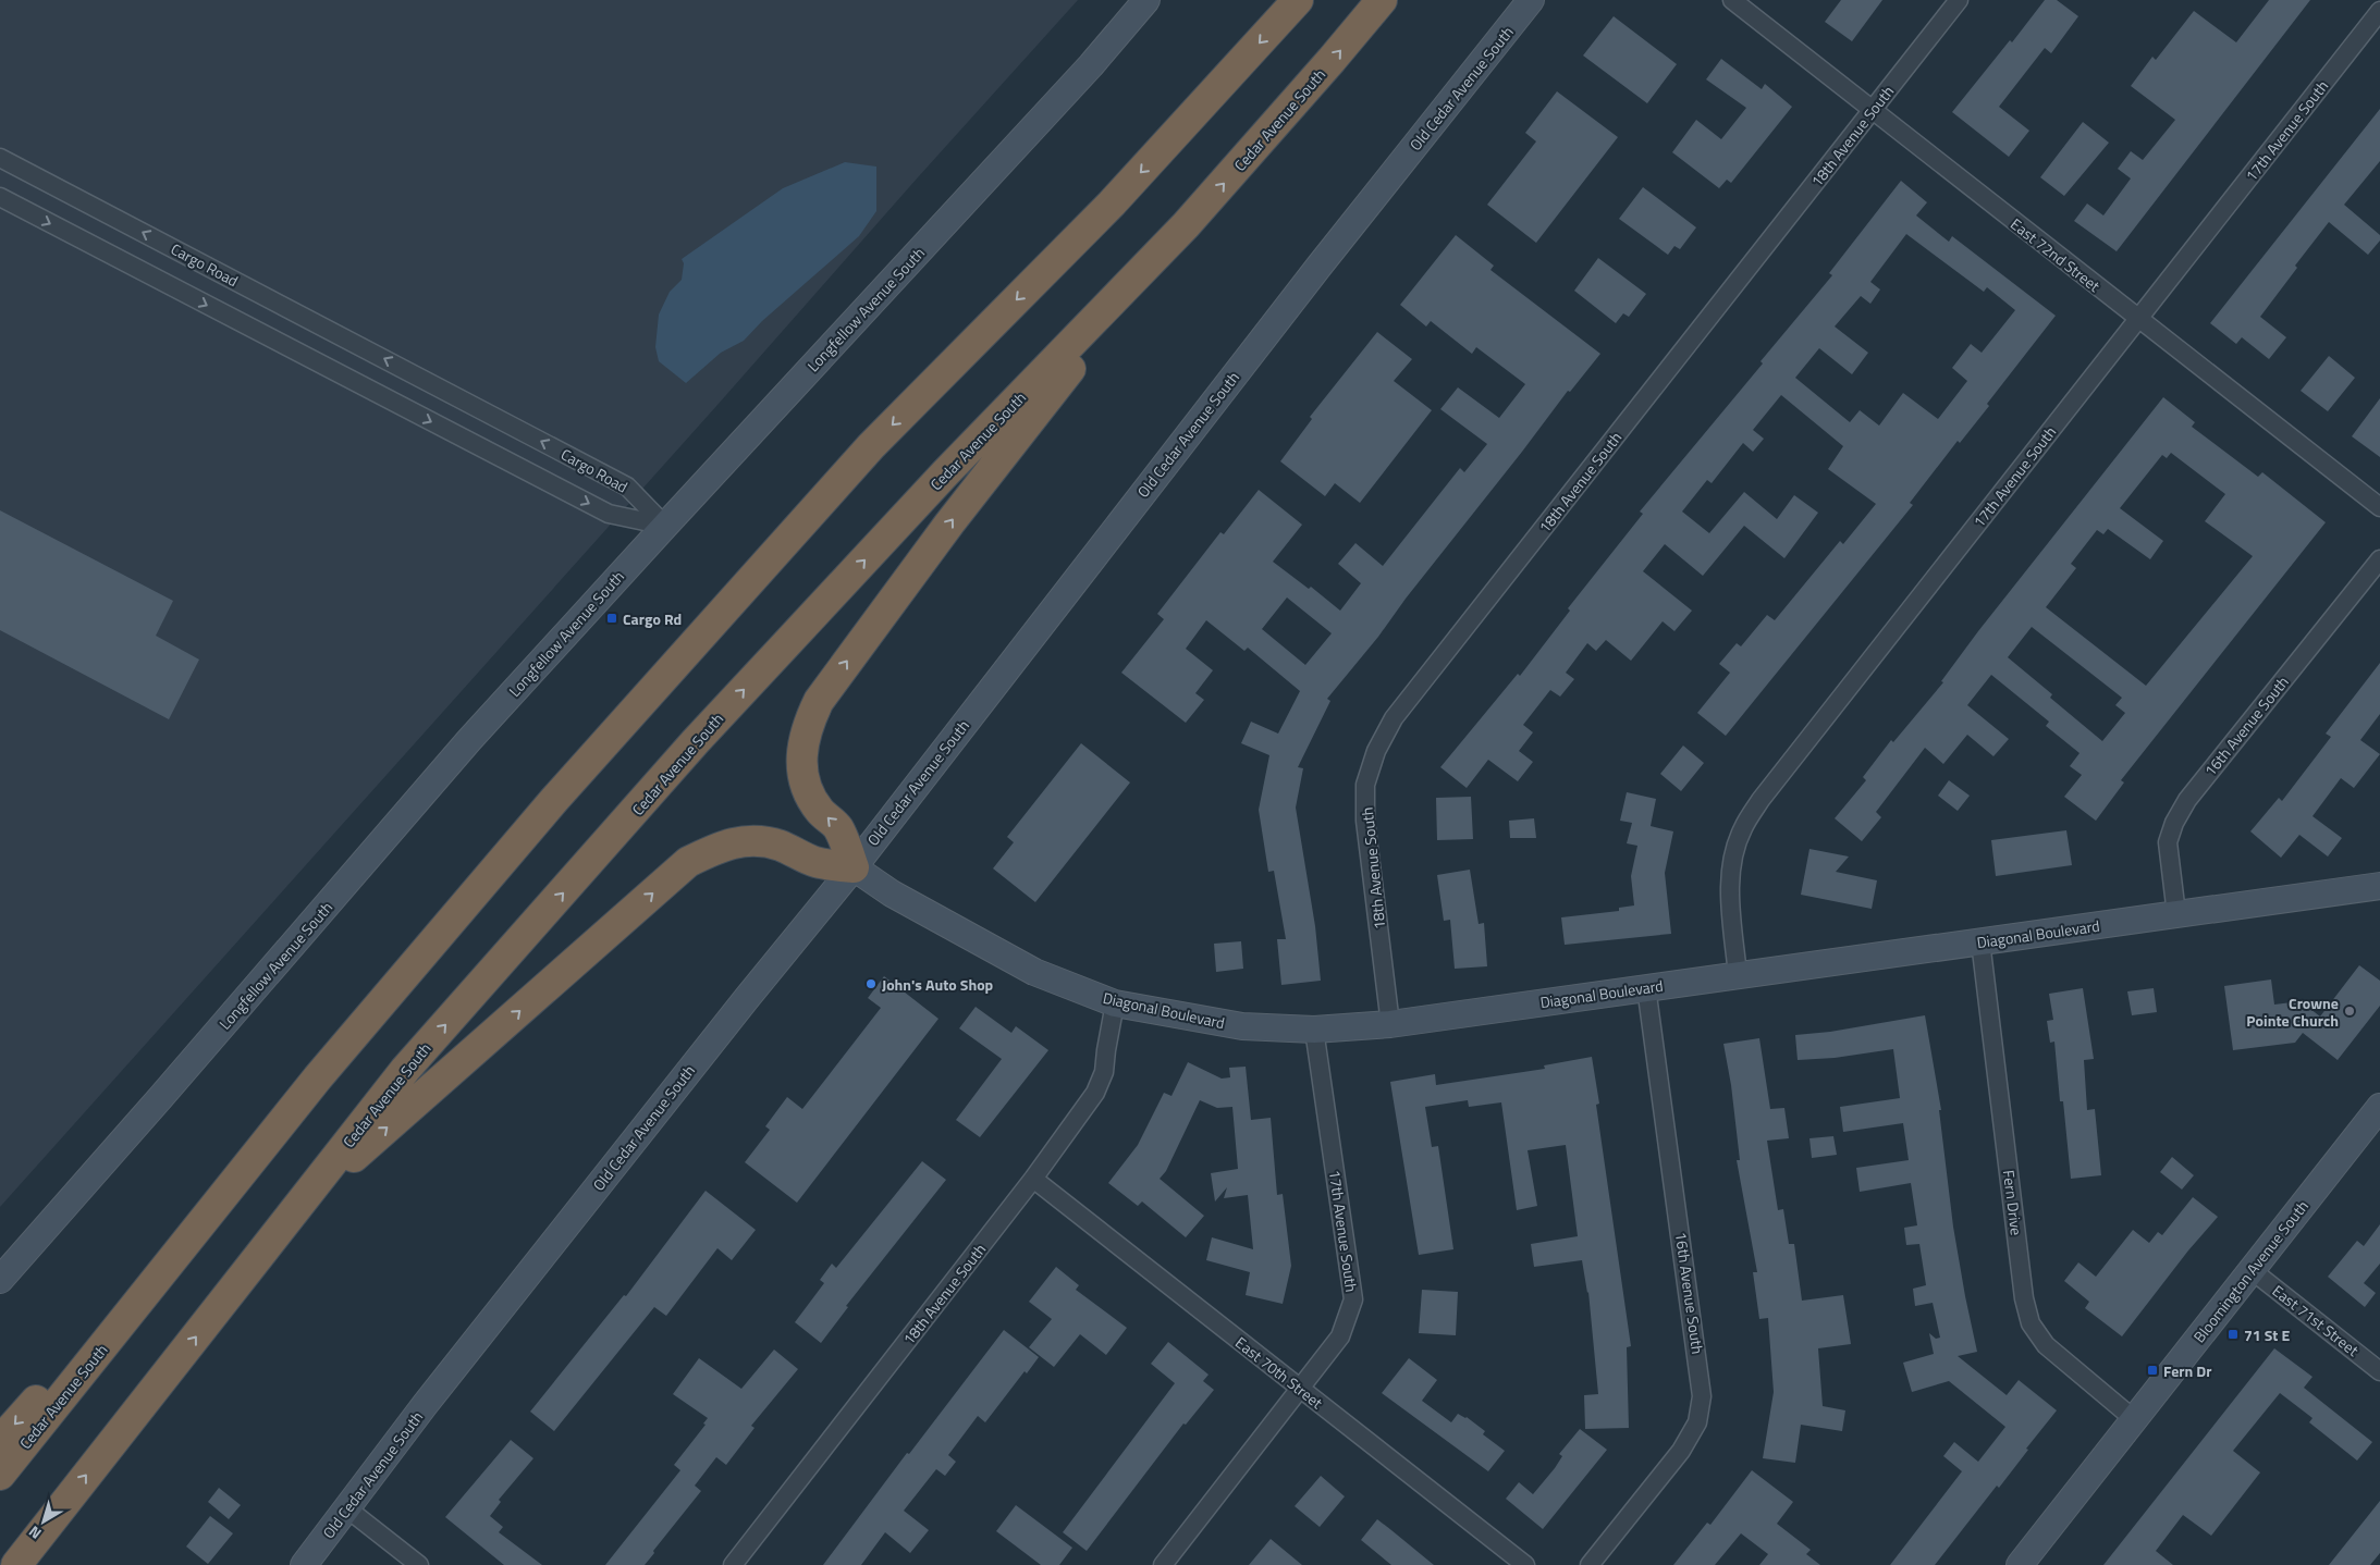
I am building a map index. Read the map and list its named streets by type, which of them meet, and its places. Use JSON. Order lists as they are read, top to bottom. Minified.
{"streets":{"highway":["Cedar Avenue South"],"street":["Old Cedar Avenue South","17th Avenue South","18th Avenue South","East 72nd Street","Cargo Road","Longfellow Avenue South","16th Avenue South","Diagonal Boulevard","Fern Drive","Bloomington Avenue South","East 71st Street","East 70th Street"]},"crossings":[["Old Cedar Avenue South","Diagonal Boulevard"],["17th Avenue South","East 72nd Street"],["17th Avenue South","Diagonal Boulevard"],["17th Avenue South","East 70th Street"],["18th Avenue South","East 72nd Street"],["18th Avenue South","Diagonal Boulevard"],["18th Avenue South","East 70th Street"],["Cargo Road","Longfellow Avenue South"],["16th Avenue South","Diagonal Boulevard"],["Diagonal Boulevard","Fern Drive"],["Fern Drive","Bloomington Avenue South"],["Bloomington Avenue South","East 71st Street"]],"places":{"transit":["Cargo Rd","71 St E","Fern Dr"],"other":["John's Auto Shop","Crowne Pointe Church"]},"north":"bottom left"}
